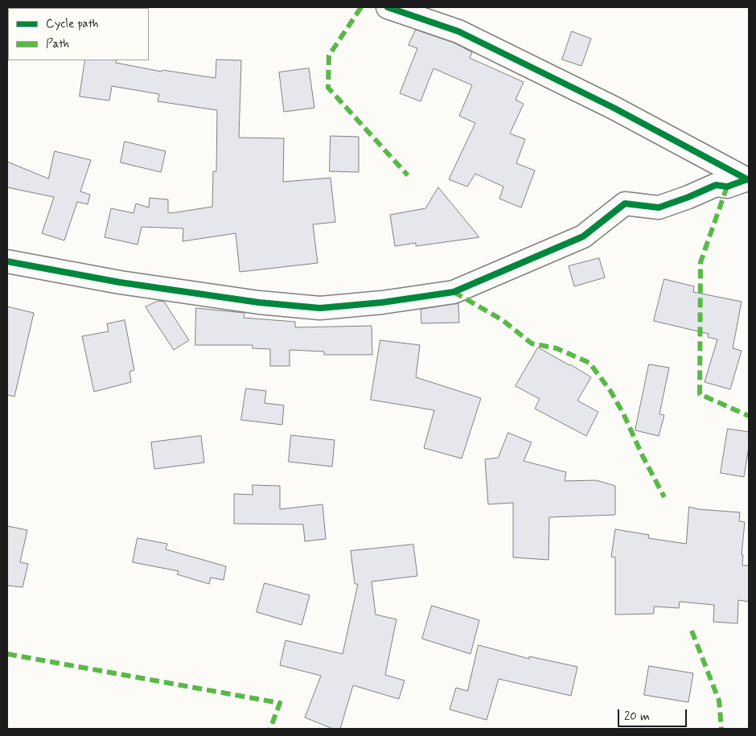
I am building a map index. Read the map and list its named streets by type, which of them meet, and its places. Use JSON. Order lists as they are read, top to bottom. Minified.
{"legend":["Cycle path","Path"],"scale_bar":"20 m"}
